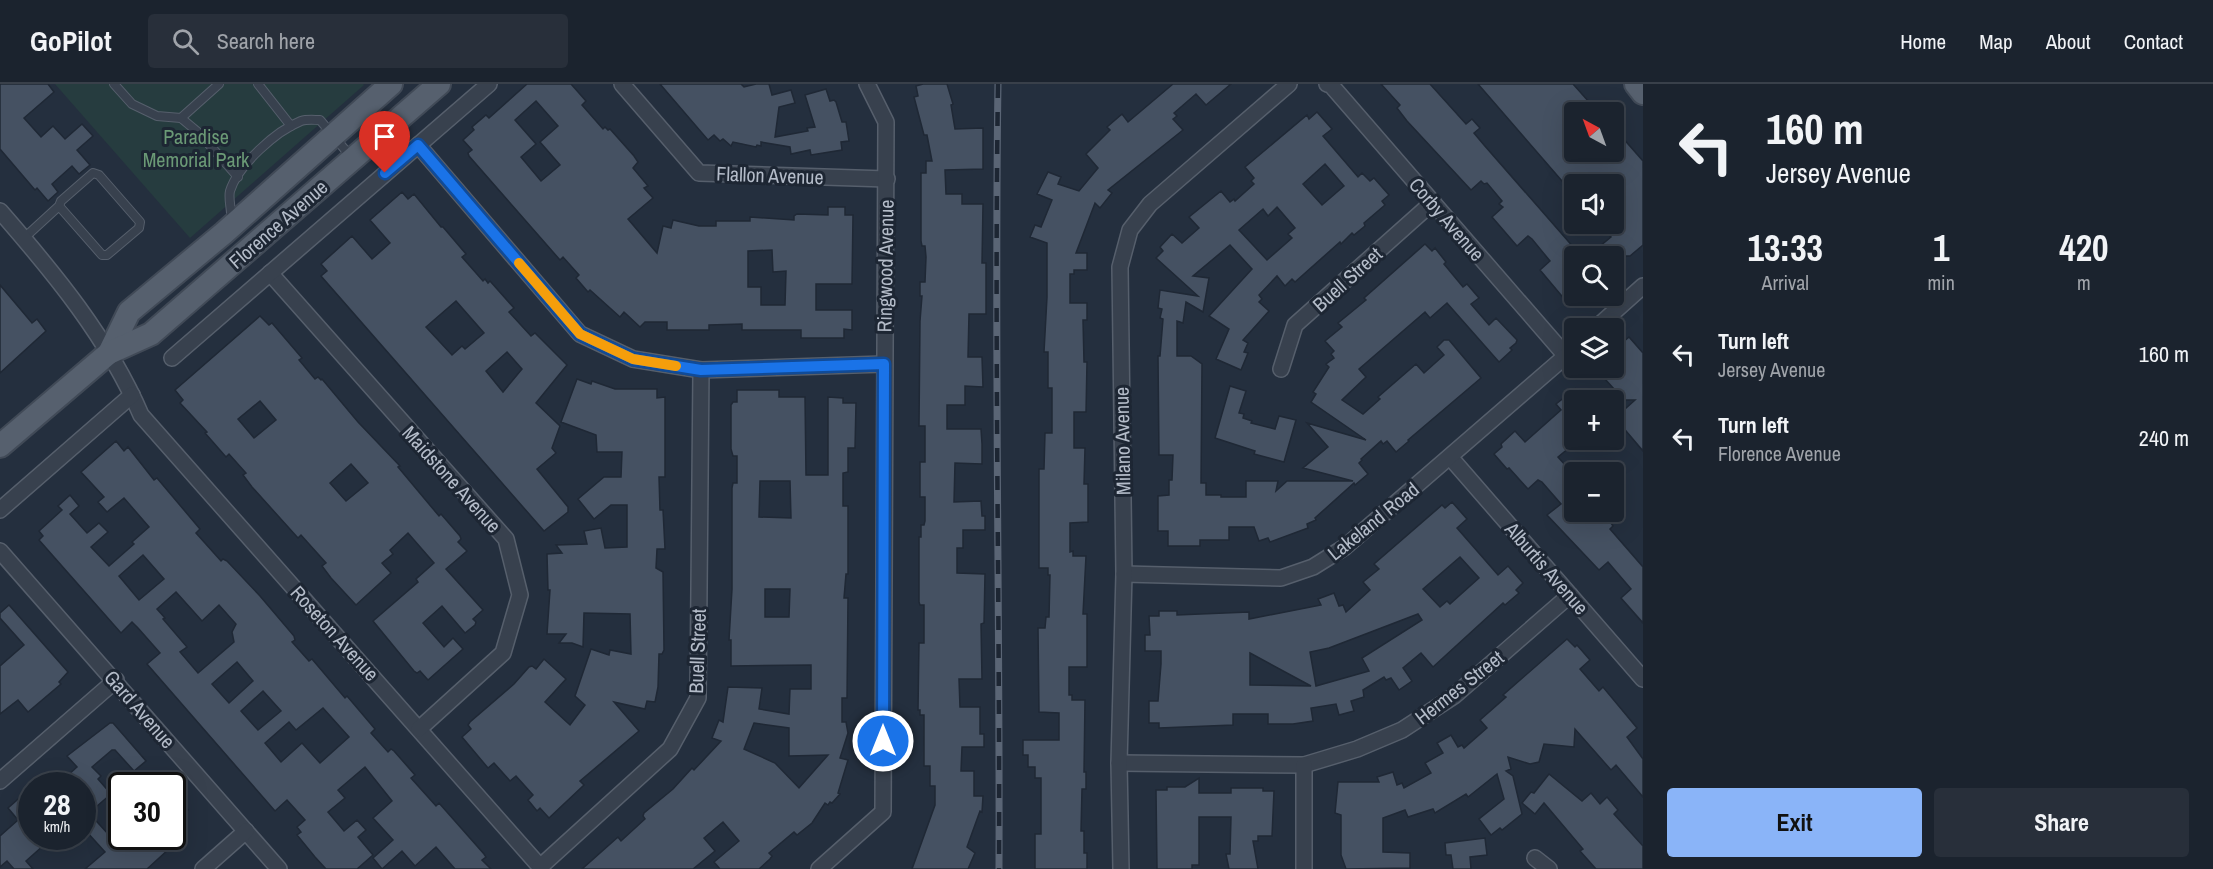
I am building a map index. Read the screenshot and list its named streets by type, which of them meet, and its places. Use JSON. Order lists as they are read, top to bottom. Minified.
{"streets":{"main road":["Florence Avenue"],"street":["Flallon Avenue","Corby Avenue","Ringwood Avenue","Buell Street","Milano Avenue","Maidstone Avenue","Lakeland Road","Alburtis Avenue","Roseton Avenue","Hermes Street","Gard Avenue"]},"crossings":[["Flallon Avenue","Ringwood Avenue"],["Corby Avenue","Buell Street"],["Florence Avenue","Maidstone Avenue"],["Florence Avenue","Roseton Avenue"],["Buell Street","Roseton Avenue"],["Milano Avenue","Lakeland Road"],["Milano Avenue","Hermes Street"],["Maidstone Avenue","Roseton Avenue"],["Lakeland Road","Alburtis Avenue"],["Alburtis Avenue","Hermes Street"]],"parks":["Paradise Memorial Park"],"north":"top left","page":{"header":"GoPilot","search":"Search here","nav":["Home","Map","About","Contact"],"turn":["160 m","Jersey Avenue"],"map_buttons":["+","−"],"eta":["13:33","Arrival","1","min","420","m"],"list":[{"name":"Turn left","note":"Jersey Avenue","value":"160 m"},{"name":"Turn left","note":"Florence Avenue","value":"240 m"}],"speed":"28 km/h","limit":"30","buttons":["Exit","Share"]}}
